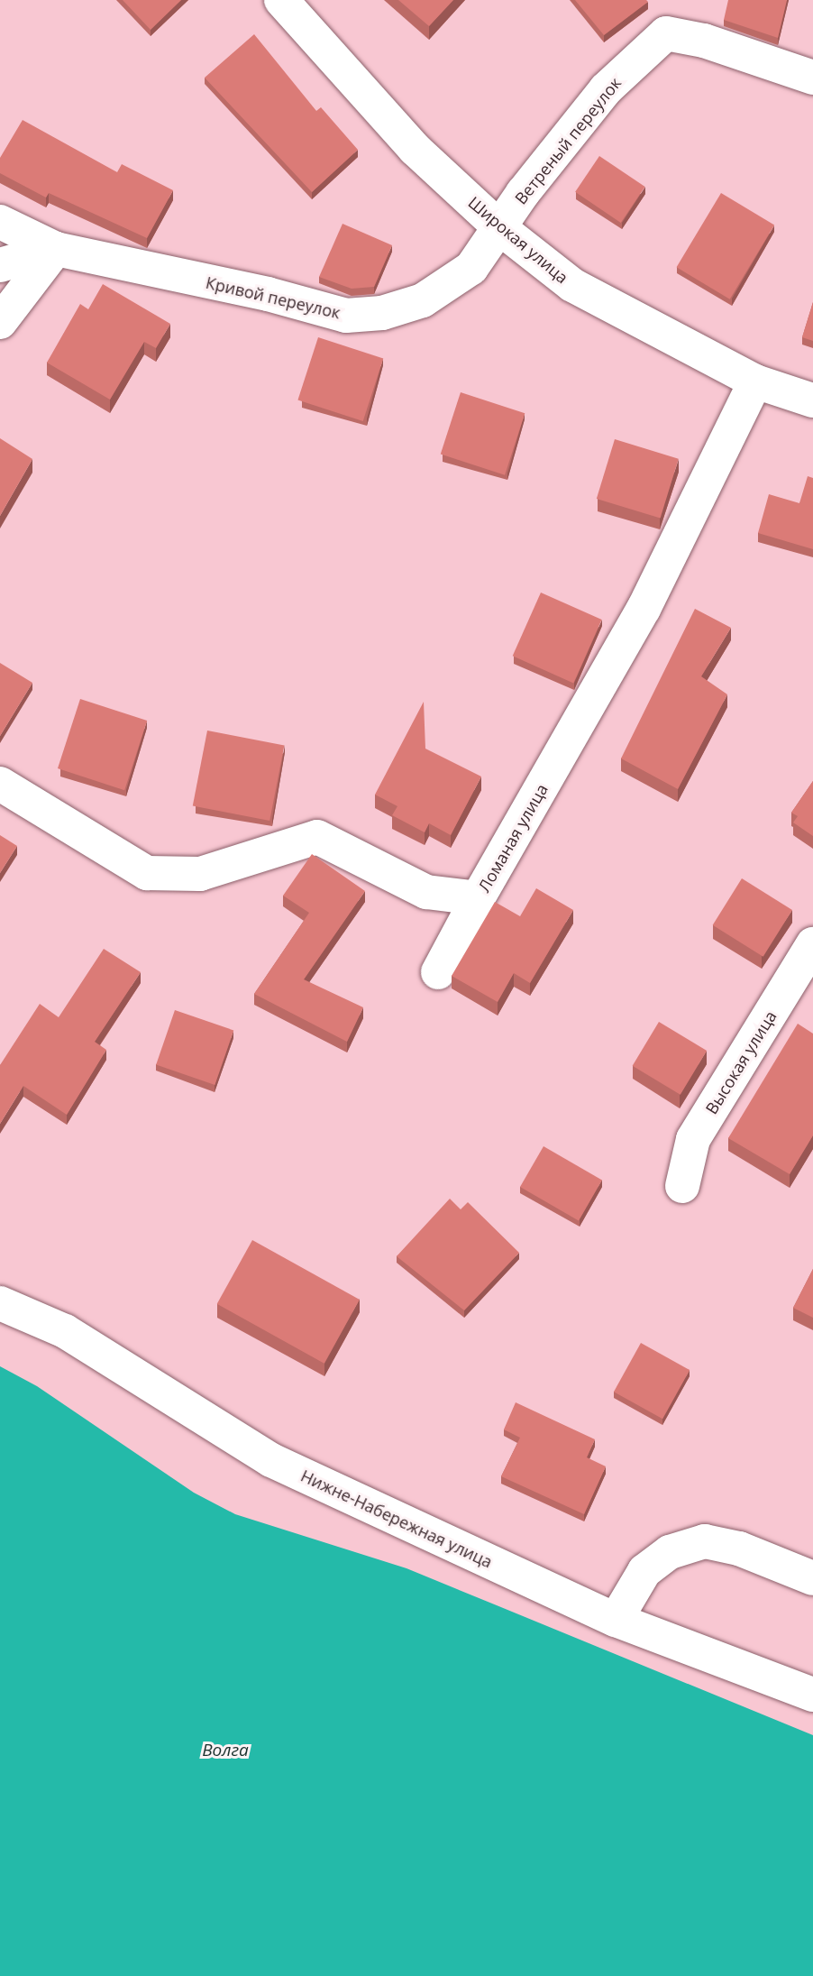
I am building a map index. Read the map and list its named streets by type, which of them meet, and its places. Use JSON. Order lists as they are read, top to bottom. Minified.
{"streets":{"street":["Ветреный переулок","Широкая улица","Кривой переулок","Ломаная улица","Высокая улица","Нижне-Набережная улица"]},"crossings":[["Ветреный переулок","Широкая улица"],["Ветреный переулок","Кривой переулок"],["Широкая улица","Кривой переулок"],["Широкая улица","Ломаная улица"]],"water":["Волга"]}
